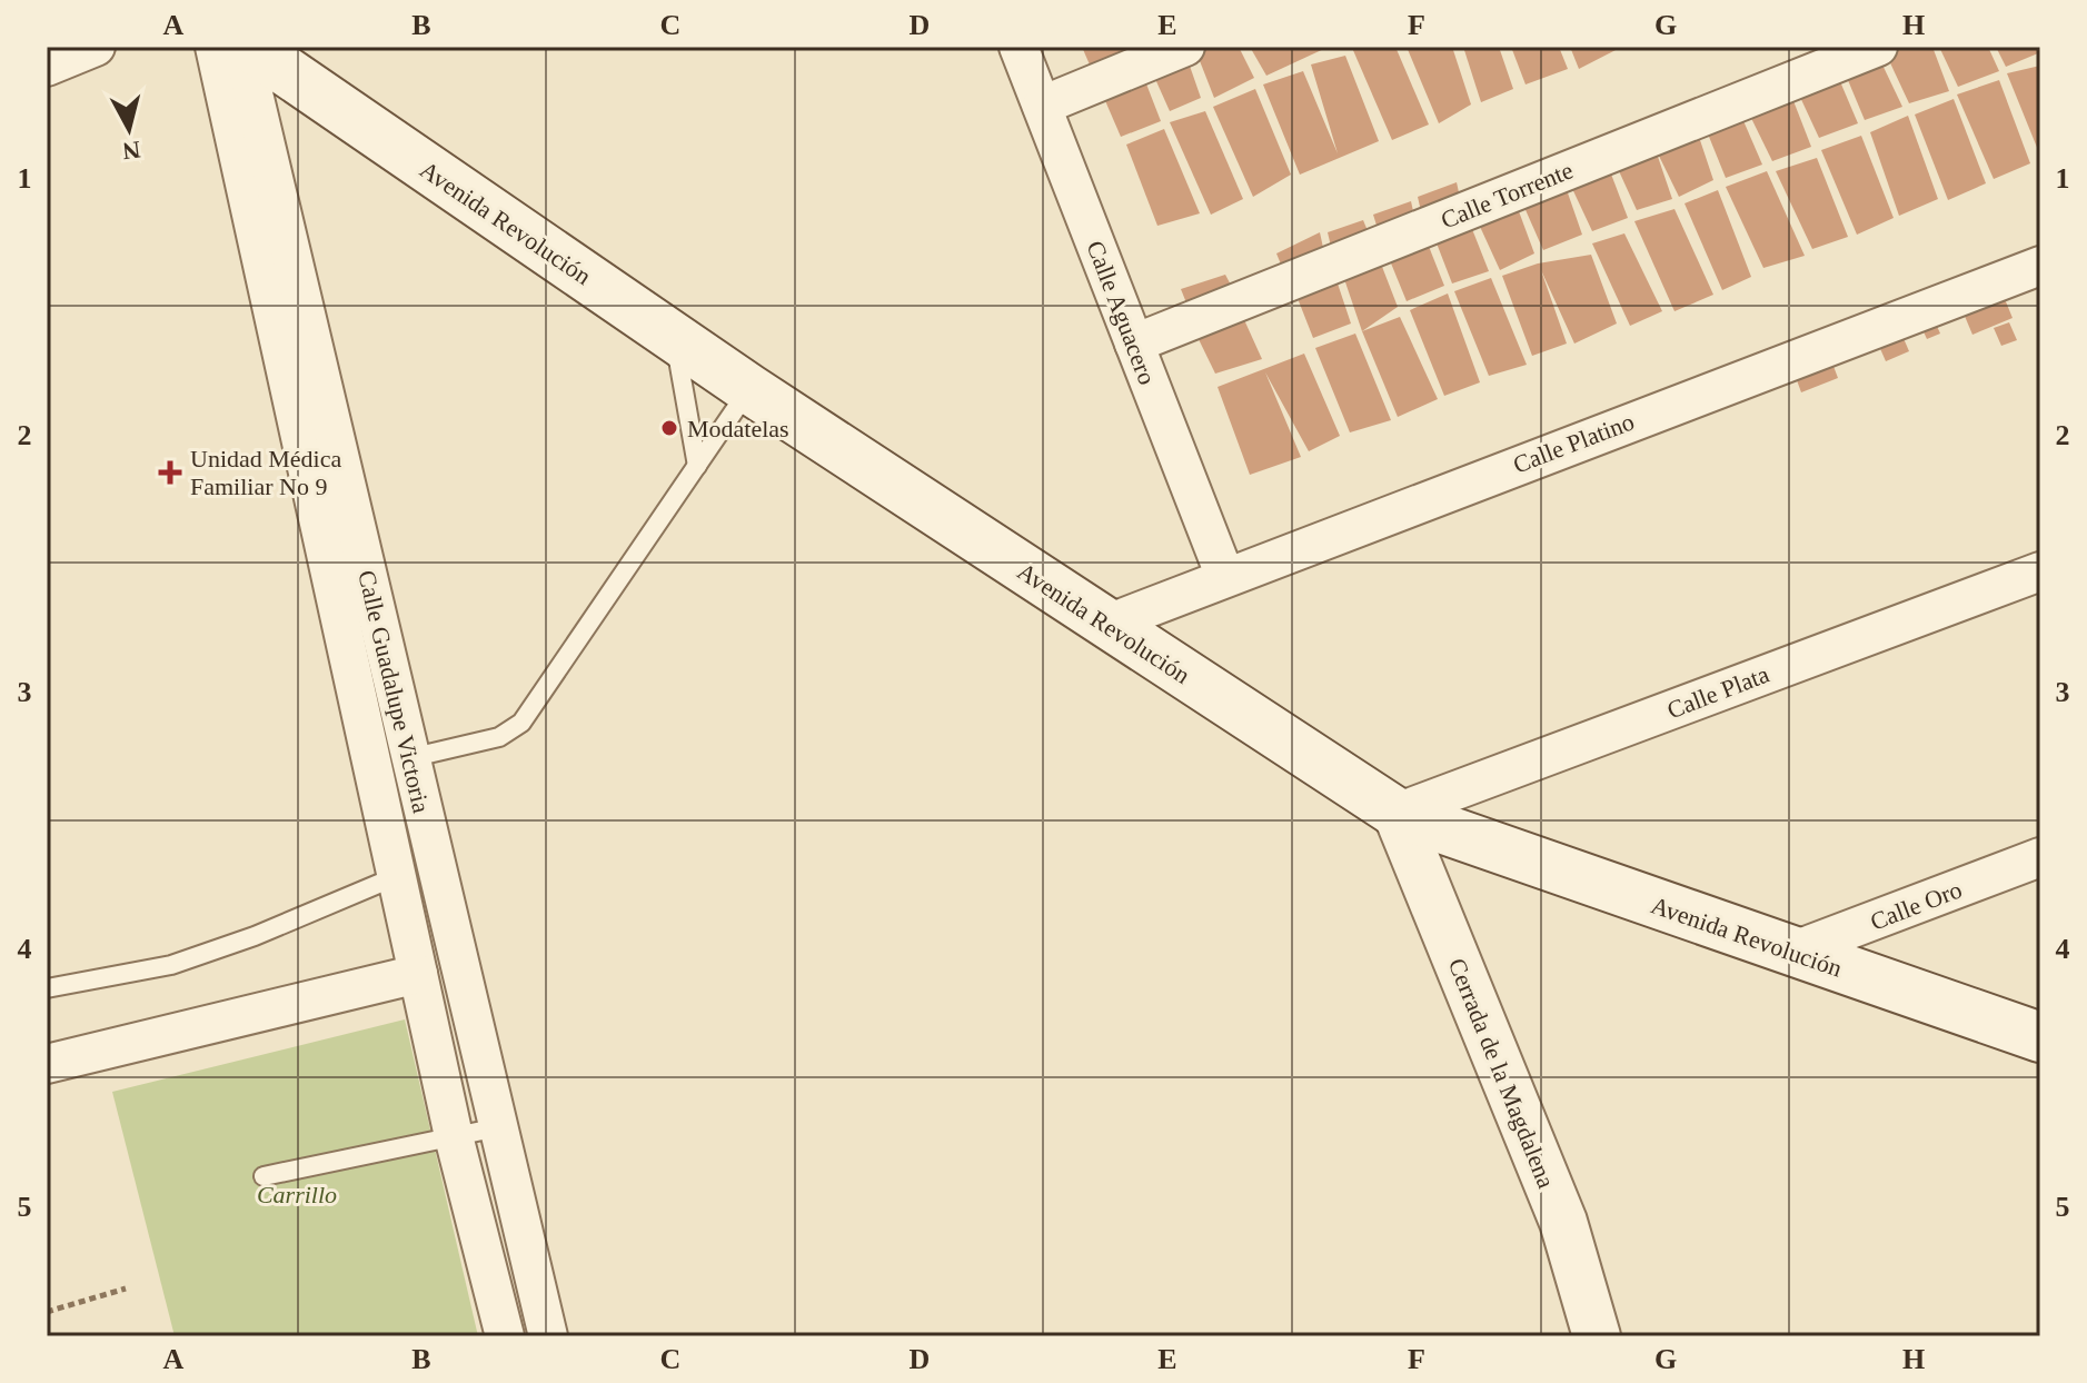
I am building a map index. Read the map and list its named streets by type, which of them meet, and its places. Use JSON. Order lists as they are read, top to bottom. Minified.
{"streets":{"main road":["Avenida Revolución"],"street":["Calle Torrente","Calle Aguacero","Calle Platino","Calle Guadalupe Victoria","Calle Plata","Calle Oro","Cerrada de la Magdalena"]},"crossings":[["Calle Torrente","Calle Aguacero"],["Avenida Revolución","Calle Platino"],["Avenida Revolución","Calle Plata"],["Avenida Revolución","Calle Oro"],["Avenida Revolución","Cerrada de la Magdalena"],["Calle Aguacero","Calle Platino"],["Calle Plata","Cerrada de la Magdalena"]],"parks":["Carrillo"],"places":{"other":["Modatelas"],"health":["Unidad Médica Familiar No 9"]},"north":"bottom","grid":{"columns":["A","B","C","D","E","F","G","H"],"rows":["1","2","3","4","5"]}}
